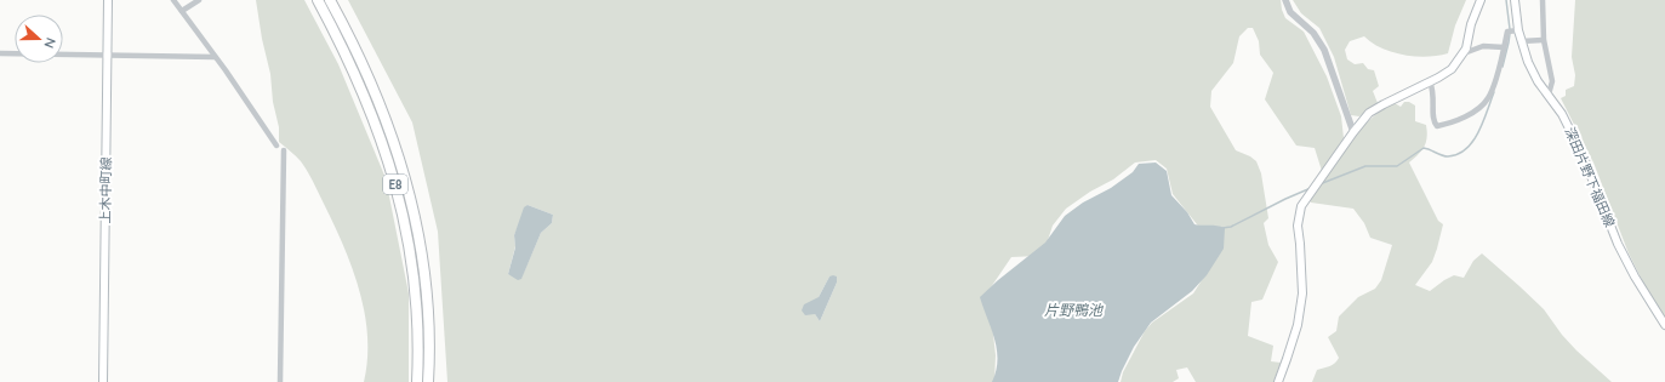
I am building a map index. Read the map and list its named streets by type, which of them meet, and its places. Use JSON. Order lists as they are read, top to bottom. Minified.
{"streets":{"highway":["E8"],"main road":["深田片野下福田線","上木中町線"]},"water":["片野鴨池"],"north":"right"}
